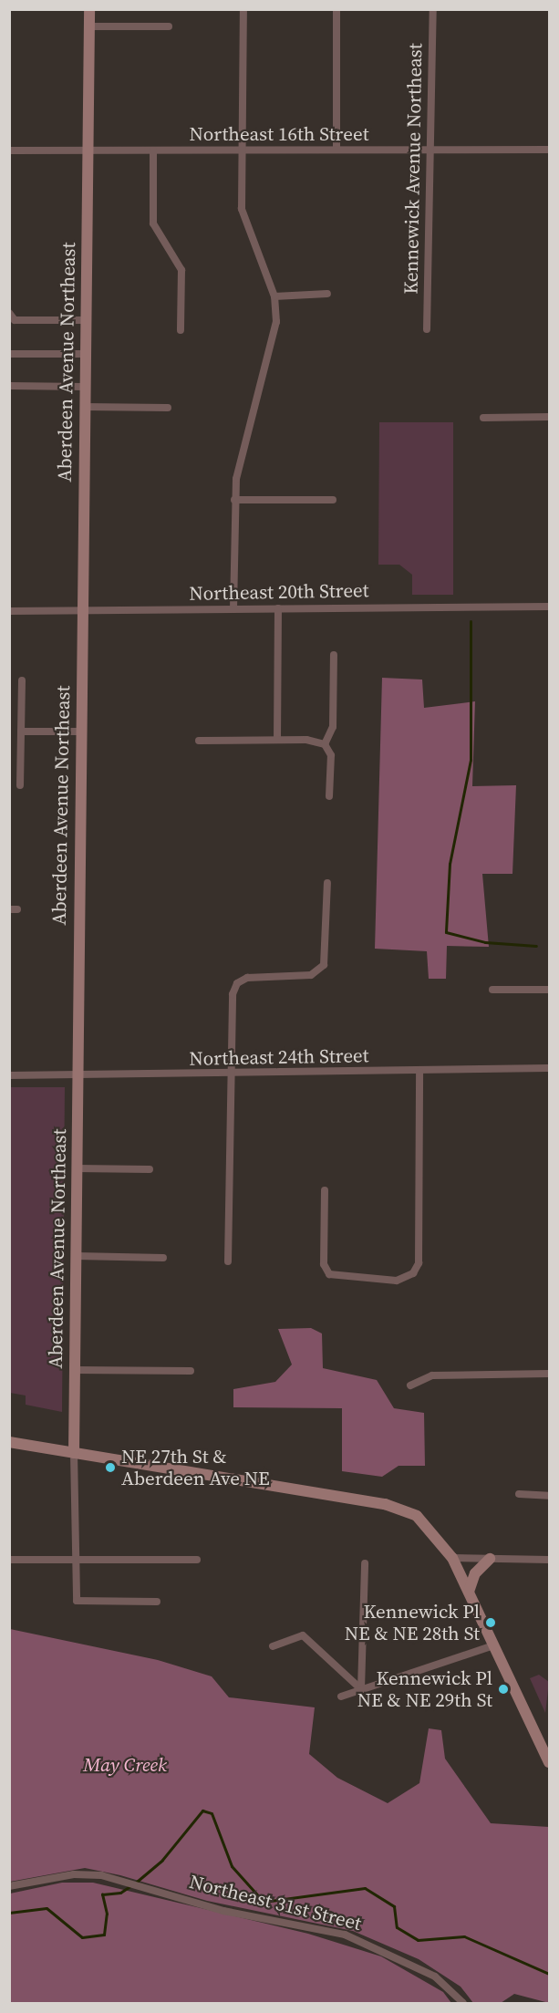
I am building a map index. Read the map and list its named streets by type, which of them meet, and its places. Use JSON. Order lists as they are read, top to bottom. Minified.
{"streets":{"street":["Northeast 16th Street","Kennewick Avenue Northeast","Aberdeen Avenue Northeast","Northeast 20th Street","Northeast 24th Street","Northeast 31st Street"]},"crossings":[["Northeast 16th Street","Kennewick Avenue Northeast"],["Northeast 16th Street","Aberdeen Avenue Northeast"],["Aberdeen Avenue Northeast","Northeast 20th Street"],["Aberdeen Avenue Northeast","Northeast 24th Street"]],"parks":["May Creek"],"places":["NE 27th St & Aberdeen Ave NE","Kennewick Pl NE & NE 28th St","Kennewick Pl NE & NE 29th St"]}
